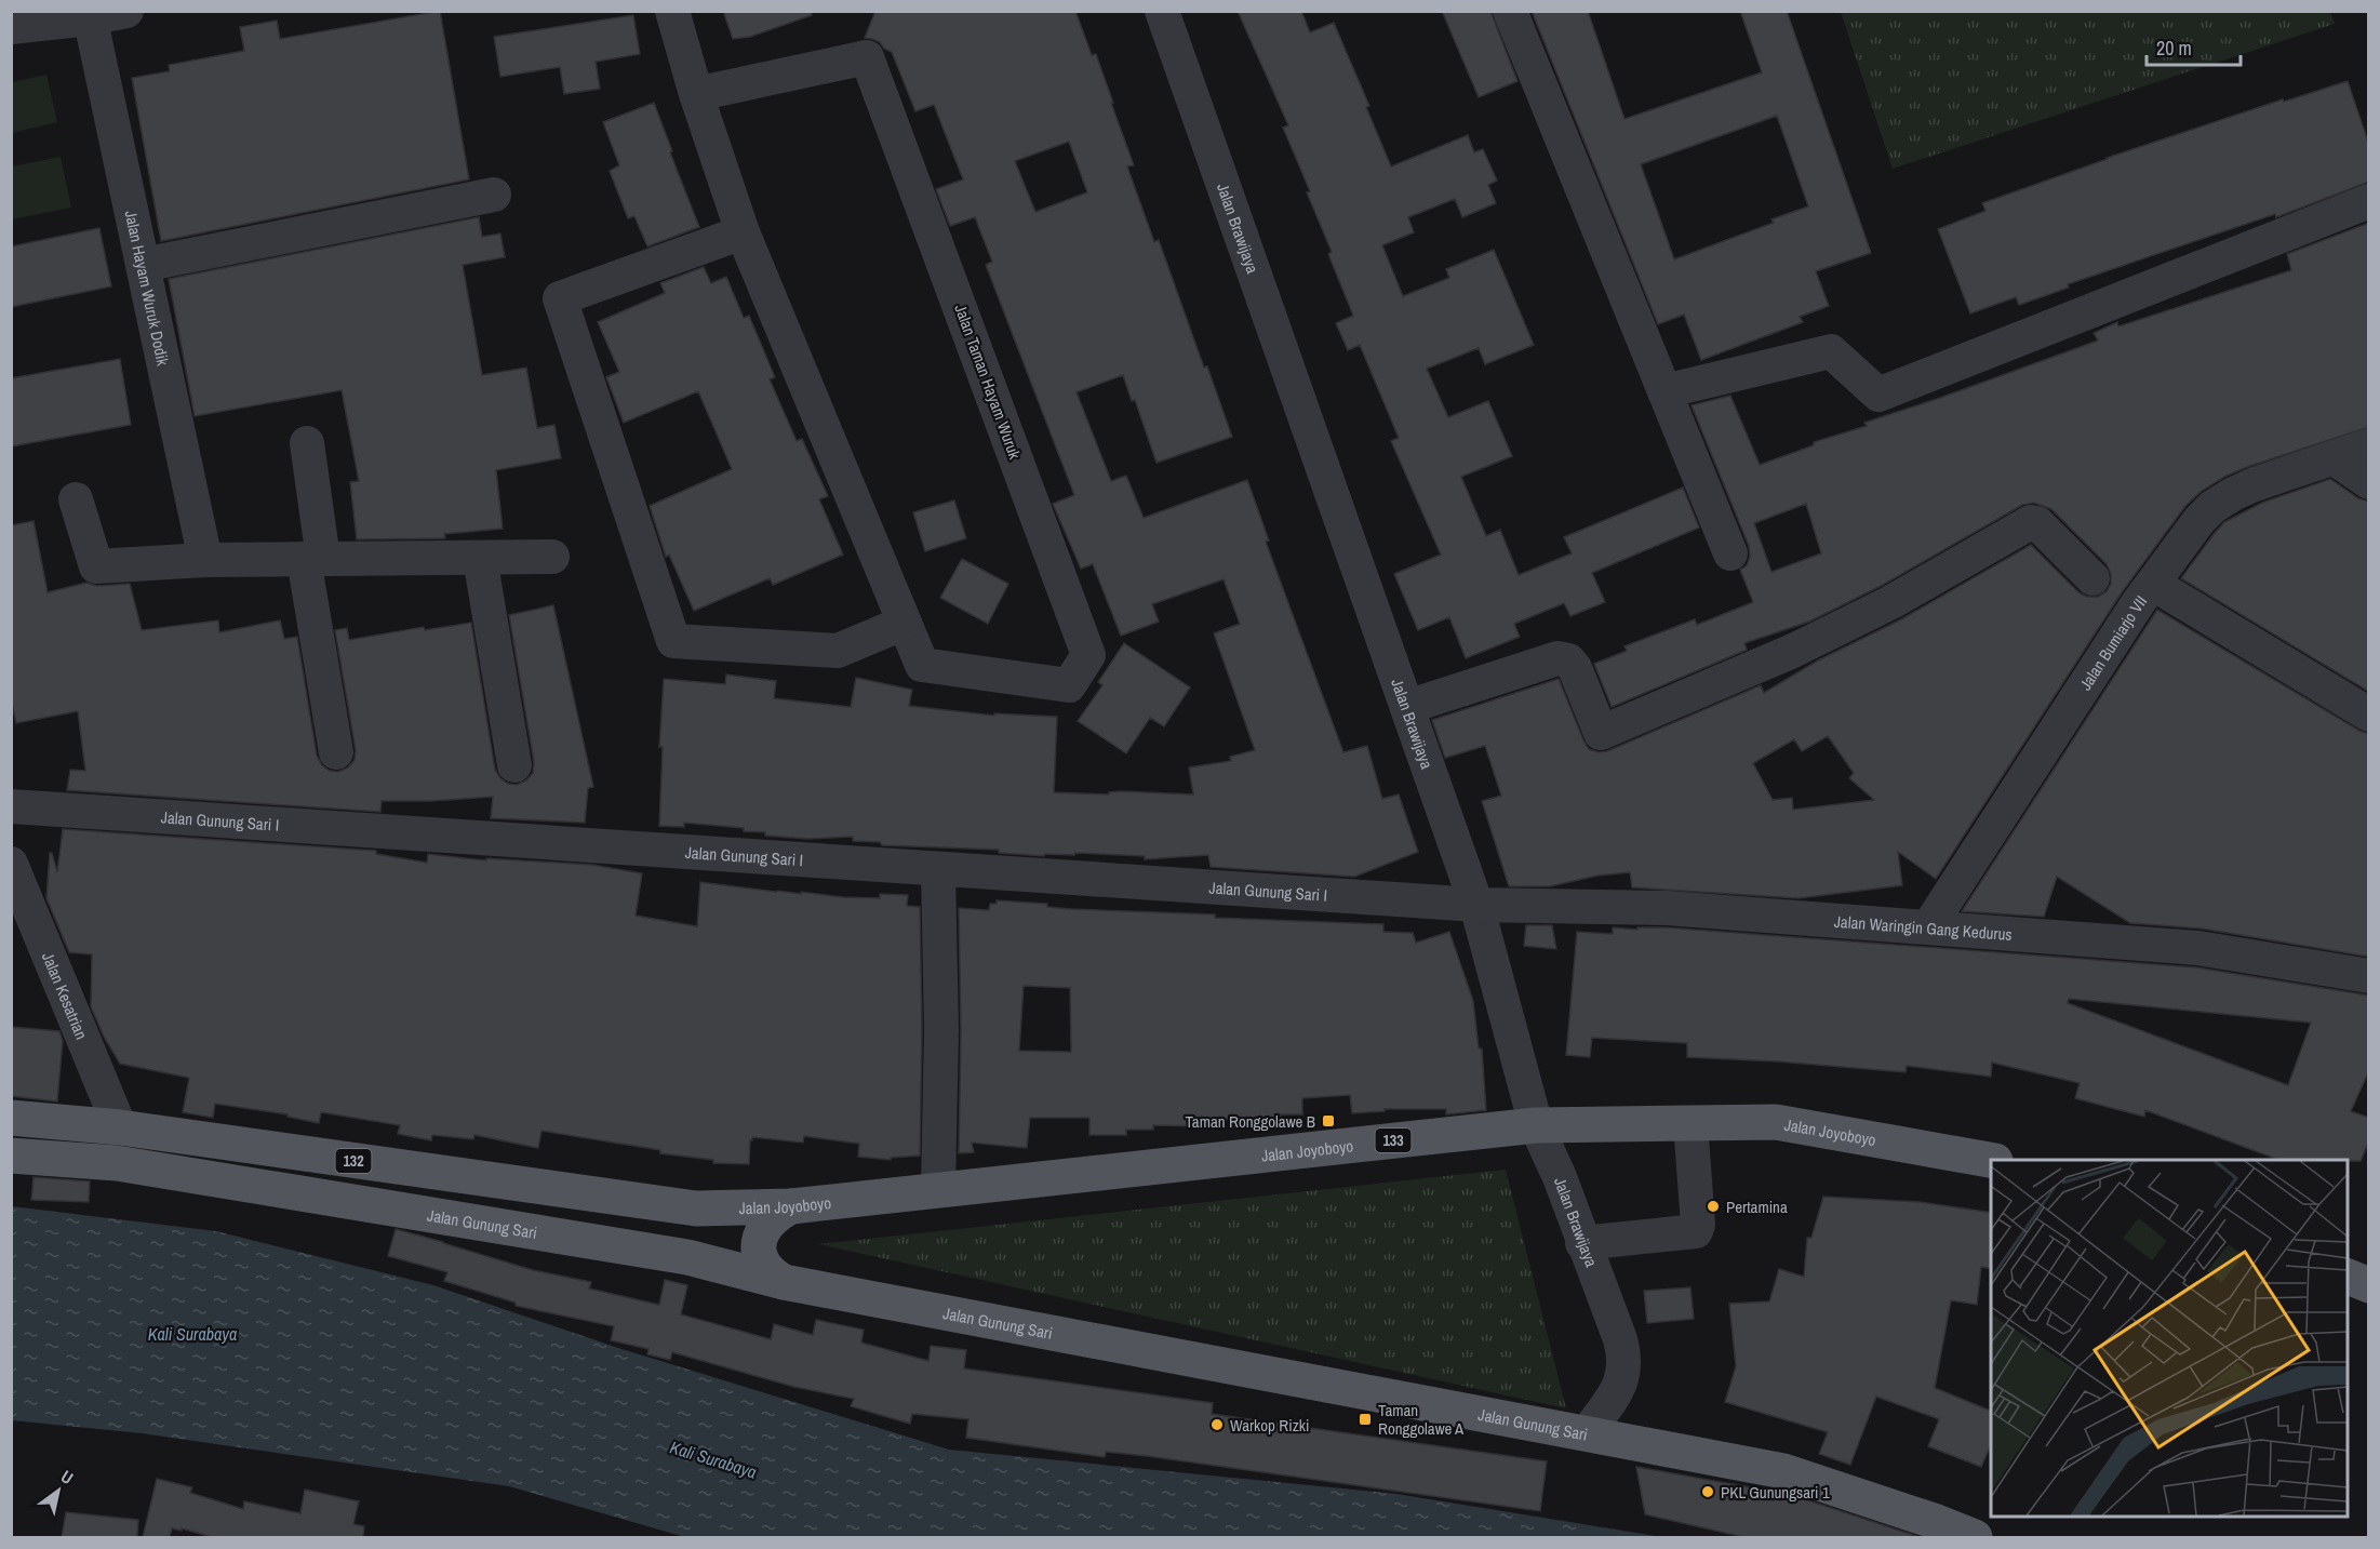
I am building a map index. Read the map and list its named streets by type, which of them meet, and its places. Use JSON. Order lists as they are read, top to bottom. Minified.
{"streets":{"main road":["Jalan Joyoboyo","133","132","Jalan Gunung Sari"],"street":["Jalan Brawijaya","Jalan Hayam Wuruk Dodik","Jalan Taman Hayam Wuruk","Jalan Bumiarjo VII","Jalan Gunung Sari I","Jalan Waringin Gang Kedurus","Jalan Kesatrian"]},"crossings":[["Jalan Brawijaya","Jalan Gunung Sari I"],["Jalan Brawijaya","Jalan Waringin Gang Kedurus"],["Jalan Brawijaya","Jalan Joyoboyo"],["Jalan Brawijaya","Jalan Gunung Sari"],["Jalan Bumiarjo VII","Jalan Waringin Gang Kedurus"],["Jalan Gunung Sari I","Jalan Waringin Gang Kedurus"],["Jalan Kesatrian","132"],["Jalan Joyoboyo","132"]],"water":["Kali Surabaya"],"places":{"transit":["Taman Ronggolawe B","Taman Ronggolawe A"],"other":["Pertamina","Warkop Rizki","PKL Gunungsari 1"]},"scale_bar":"20 m","north":"top right"}
